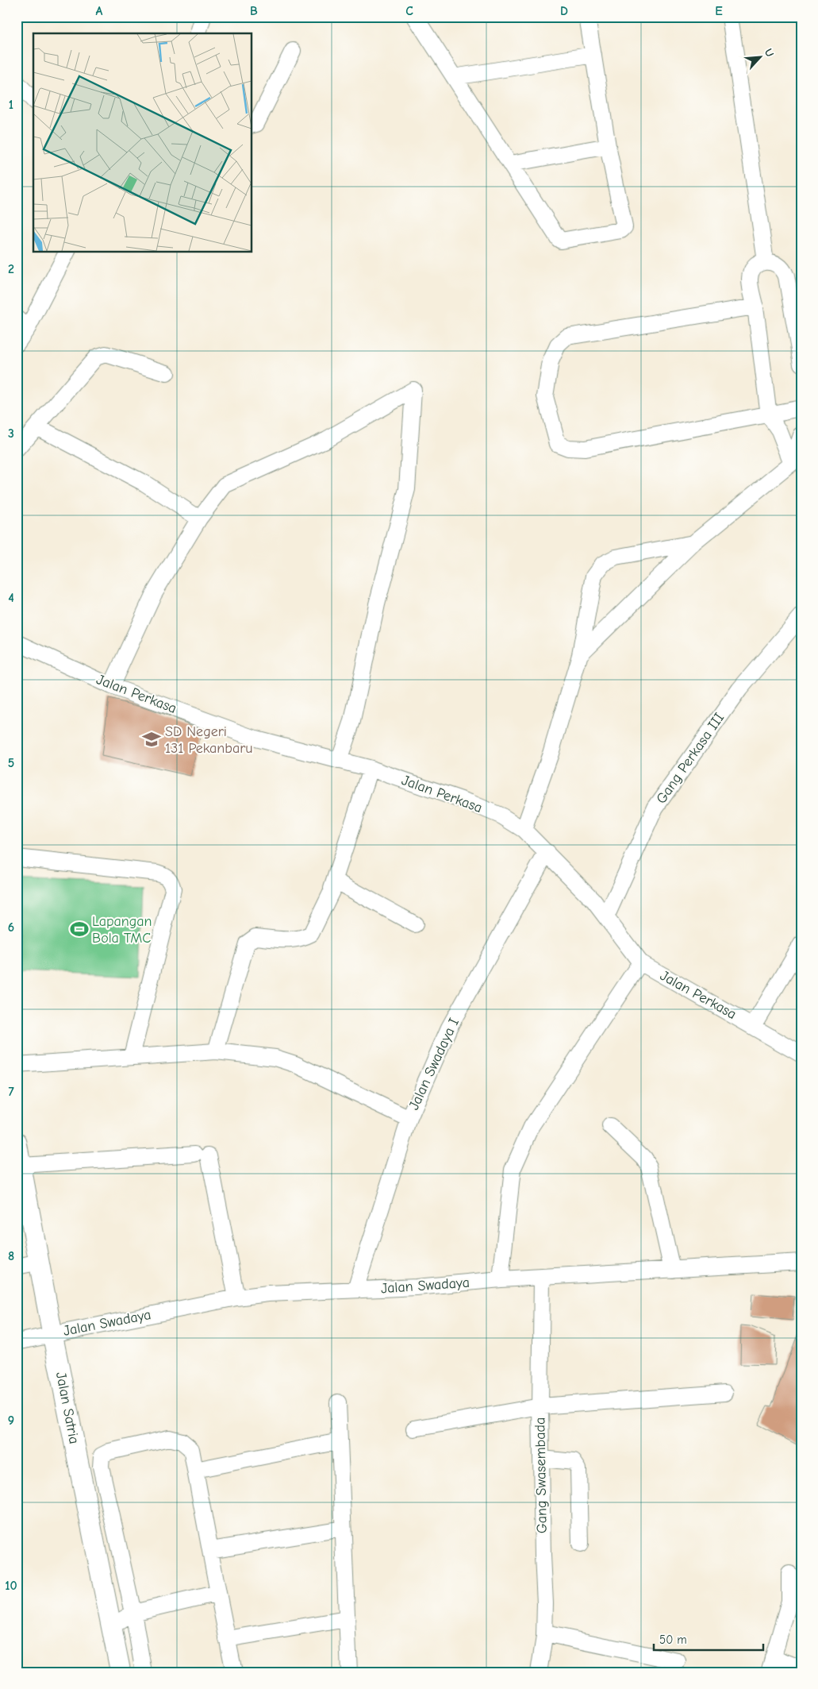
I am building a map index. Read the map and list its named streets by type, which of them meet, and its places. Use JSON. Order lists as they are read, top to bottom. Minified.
{"streets":{"street":["Jalan Perkasa","Gang Perkasa III","Jalan Swadaya I","Jalan Swadaya","Jalan Satria","Gang Swasembada"]},"crossings":[["Jalan Perkasa","Gang Perkasa III"],["Jalan Perkasa","Jalan Swadaya I"],["Jalan Swadaya I","Jalan Swadaya"],["Jalan Swadaya","Jalan Satria"],["Jalan Swadaya","Gang Swasembada"]],"places":{"school or university":["SD Negeri 131 Pekanbaru"],"sports":["Lapangan Bola TMC"]},"scale_bar":"50 m","north":"top right","grid":{"columns":["A","B","C","D","E"],"rows":["1","2","3","4","5","6","7","8","9","10"]}}
